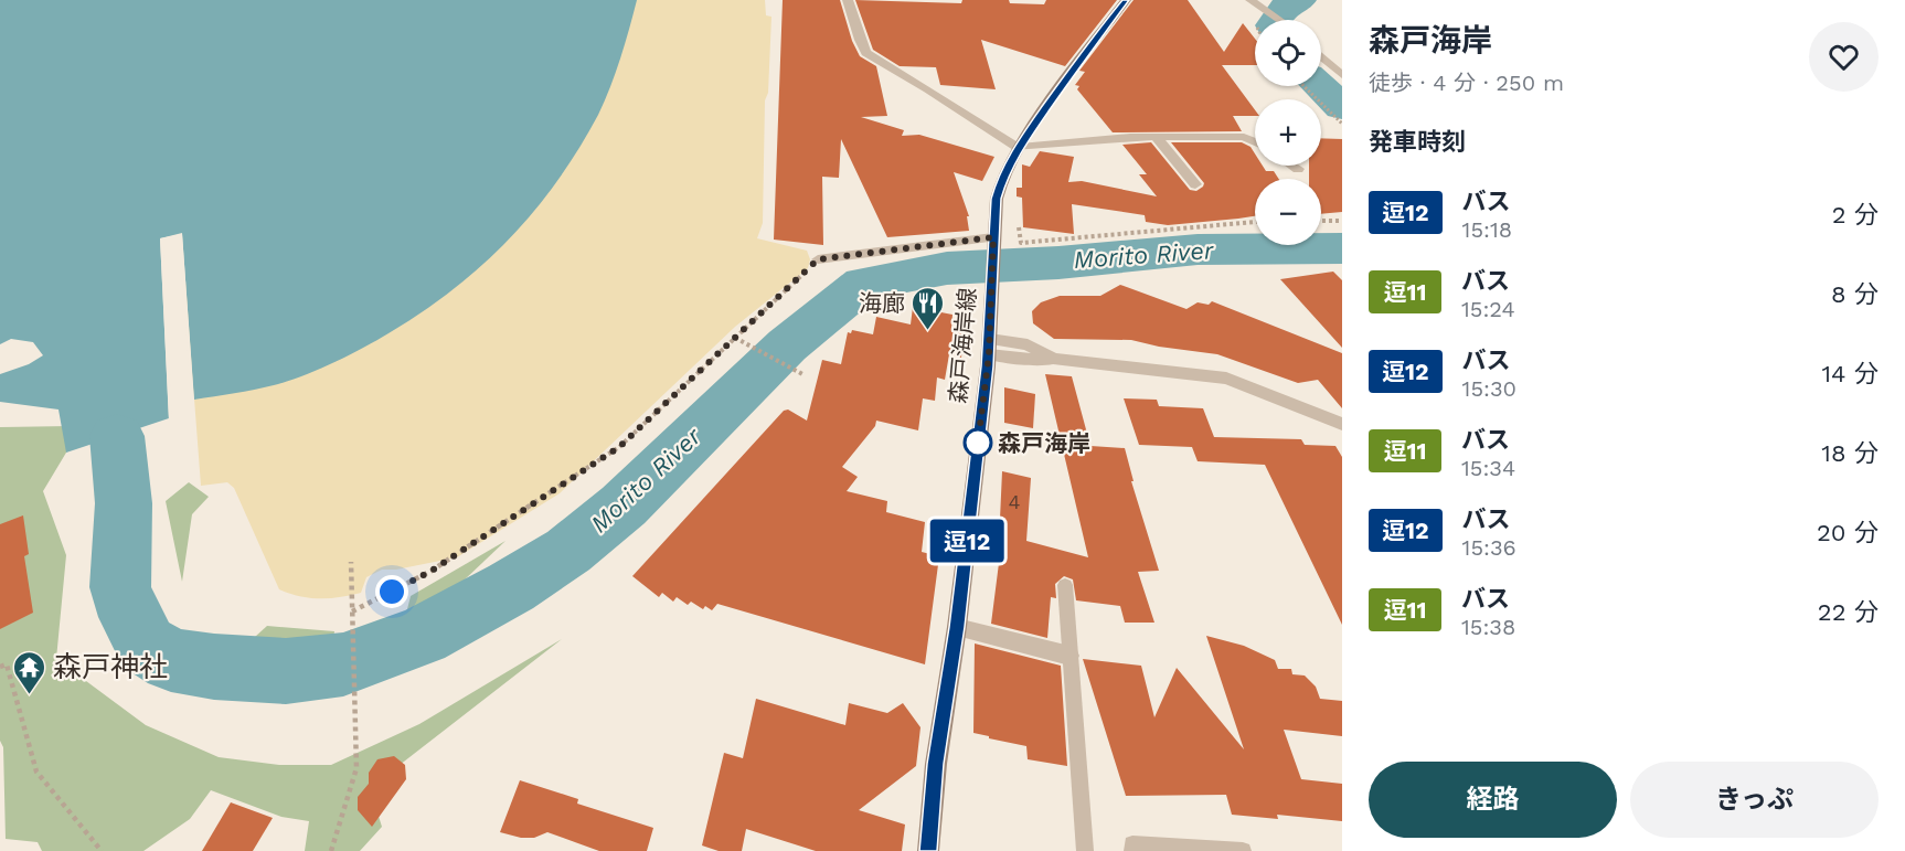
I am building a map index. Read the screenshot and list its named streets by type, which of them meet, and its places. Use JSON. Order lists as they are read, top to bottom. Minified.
{"streets":{"main road":["森戸海岸線"]},"water":["Morito River"],"places":{"restaurant":["海廊"],"other":["森戸海岸"],"temple":["森戸神社"]},"lines":["bus line 逗12"],"house_numbers":["4"],"page":{"on_map":"逗12","heading":[["森戸海岸","徒歩 · 4 分 · 250 m"],"発車時刻"],"map_buttons":["+","−"],"list":[{"mark":"逗12","name":"バス","note":"15:18","value":"2 分"},{"mark":"逗11","name":"バス","note":"15:24","value":"8 分"},{"mark":"逗12","name":"バス","note":"15:30","value":"14 分"},{"mark":"逗11","name":"バス","note":"15:34","value":"18 分"},{"mark":"逗12","name":"バス","note":"15:36","value":"20 分"},{"mark":"逗11","name":"バス","note":"15:38","value":"22 分"}],"buttons":["経路","きっぷ"]}}
